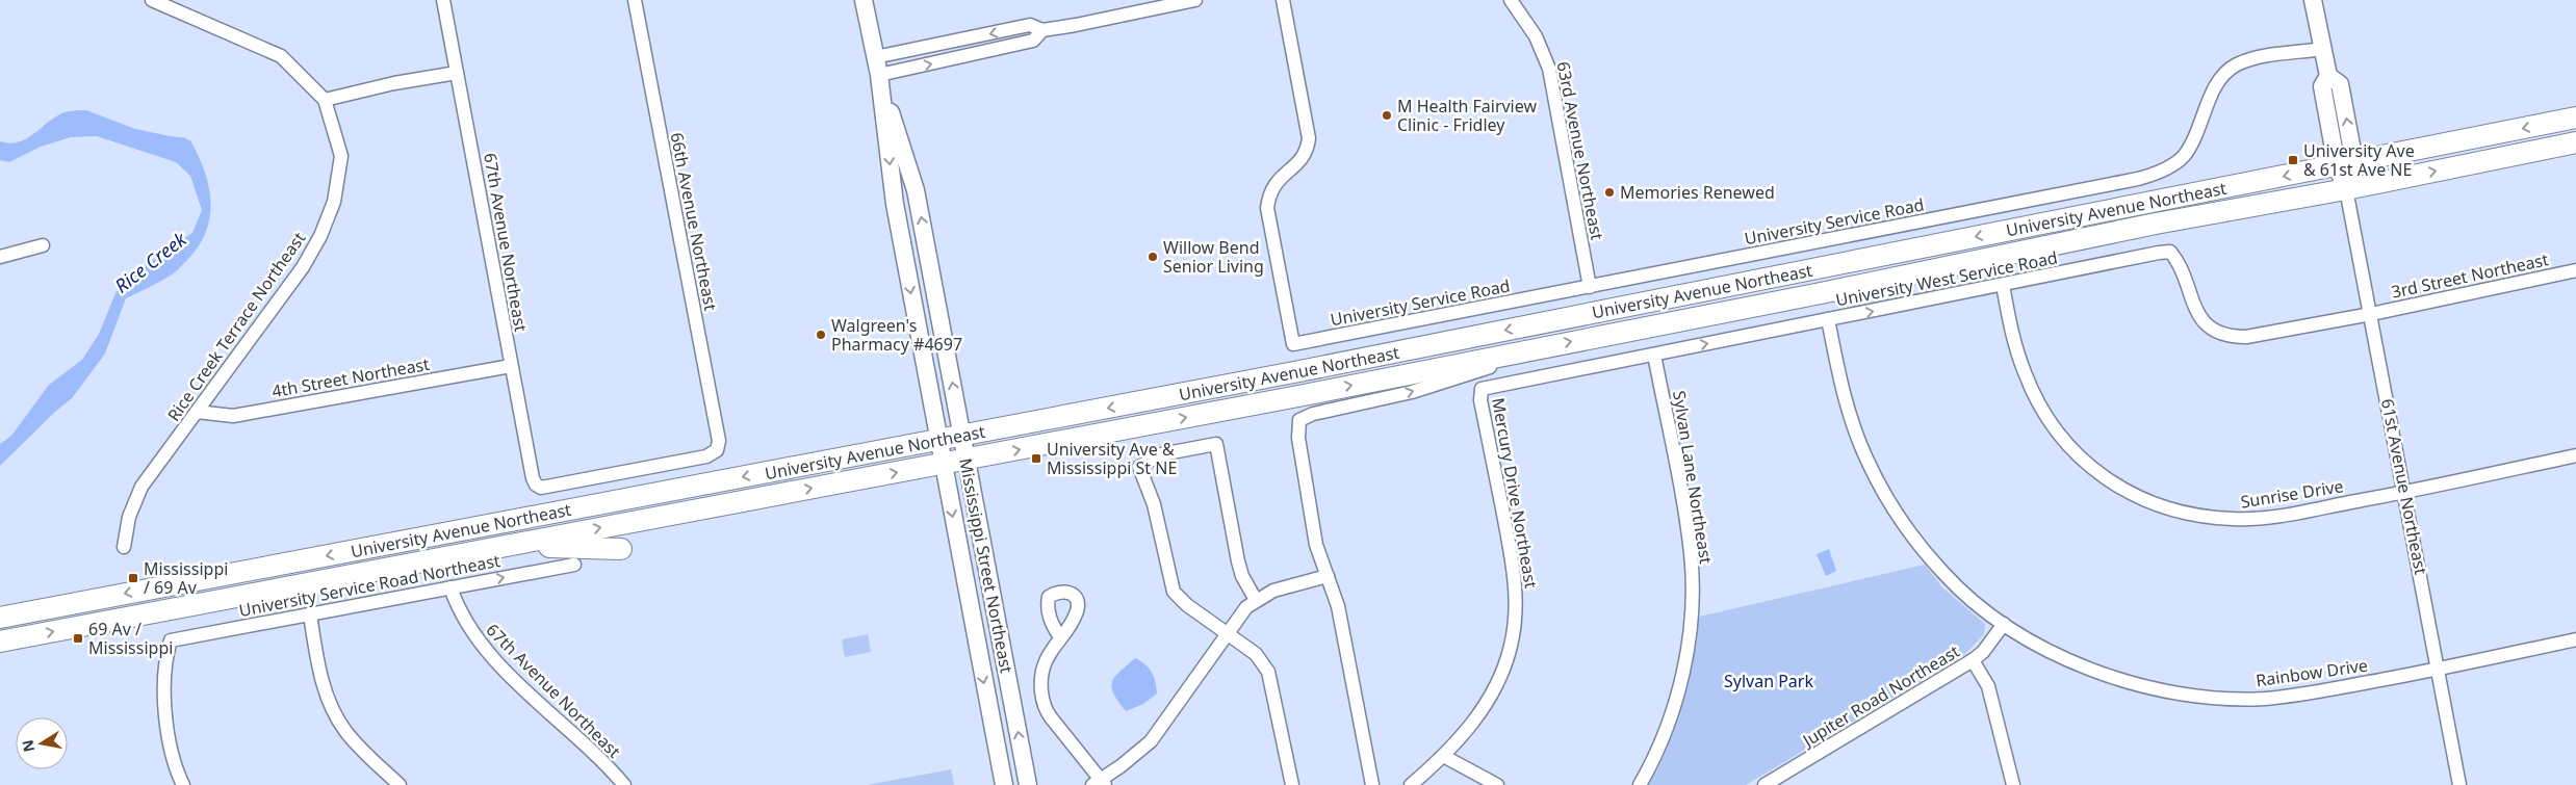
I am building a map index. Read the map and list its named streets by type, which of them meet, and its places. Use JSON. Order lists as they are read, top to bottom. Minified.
{"streets":{"main road":["University Avenue Northeast"],"street":["63rd Avenue Northeast","66th Avenue Northeast","University Service Road","67th Avenue Northeast","3rd Street Northeast","University West Service Road","Rice Creek Terrace Northeast","4th Street Northeast","Sylvan Lane Northeast","61st Avenue Northeast","Mercury Drive Northeast","Sunrise Drive","Mississippi Street Northeast","University Service Road Northeast","Rainbow Drive","Jupiter Road Northeast"]},"crossings":[["63rd Avenue Northeast","University Service Road"],["University Avenue Northeast","61st Avenue Northeast"],["University Avenue Northeast","Mississippi Street Northeast"],["66th Avenue Northeast","67th Avenue Northeast"],["University Service Road","61st Avenue Northeast"],["67th Avenue Northeast","4th Street Northeast"],["67th Avenue Northeast","University Service Road Northeast"],["3rd Street Northeast","University West Service Road"],["3rd Street Northeast","61st Avenue Northeast"],["University West Service Road","Sylvan Lane Northeast"],["University West Service Road","61st Avenue Northeast"],["University West Service Road","Mercury Drive Northeast"],["University West Service Road","Sunrise Drive"],["University West Service Road","Rainbow Drive"],["Rice Creek Terrace Northeast","4th Street Northeast"],["61st Avenue Northeast","Sunrise Drive"],["61st Avenue Northeast","Rainbow Drive"],["Rainbow Drive","Jupiter Road Northeast"]],"one_way":["University West Service Road"],"water":["Rice Creek"],"parks":["Sylvan Park"],"places":{"other":["M Health Fairview Clinic - Fridley","Memories Renewed","Willow Bend Senior Living","Walgreen's Pharmacy #4697"],"transit":["University Ave & 61st Ave NE","University Ave & Mississippi St NE","Mississippi / 69 Av","69 Av / Mississippi"]},"north":"left"}
